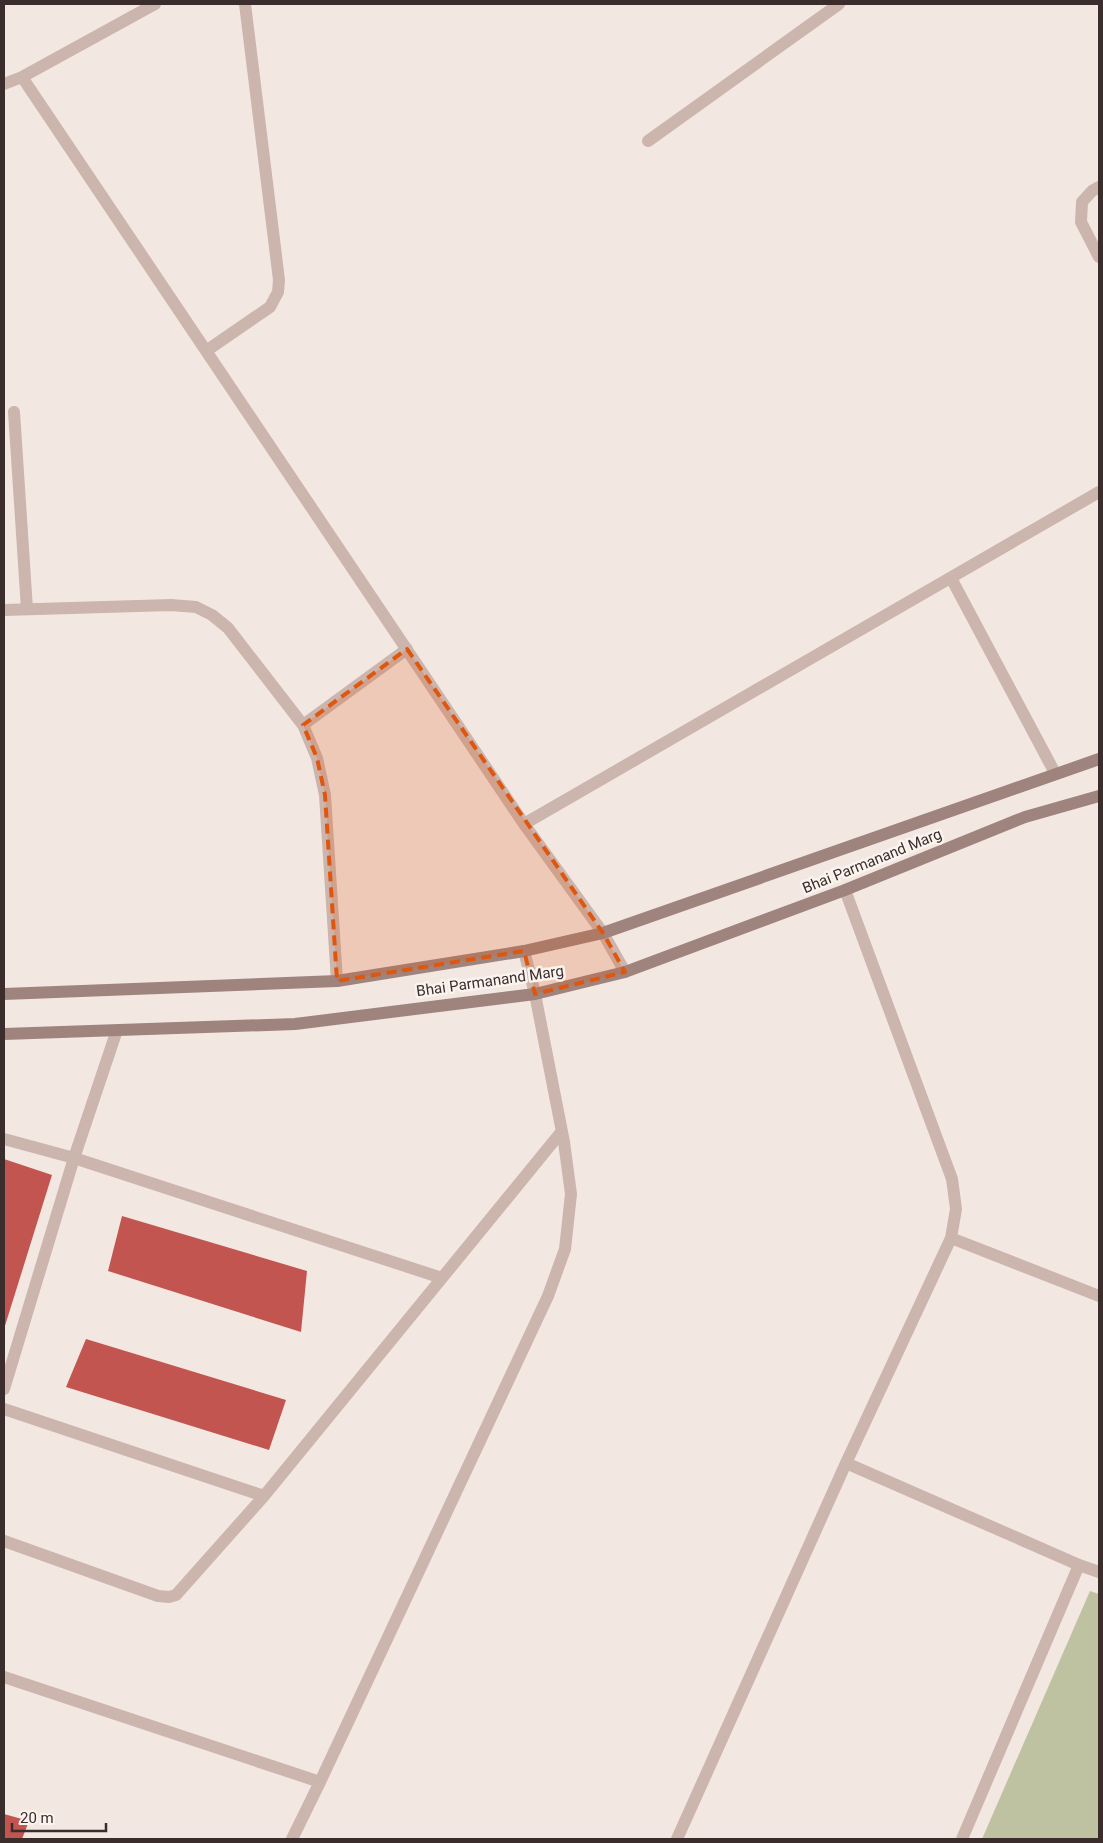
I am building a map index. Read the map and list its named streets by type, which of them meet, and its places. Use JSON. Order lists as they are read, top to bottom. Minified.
{"streets":{"street":["Bhai Parmanand Marg"]},"scale_bar":"20 m"}
